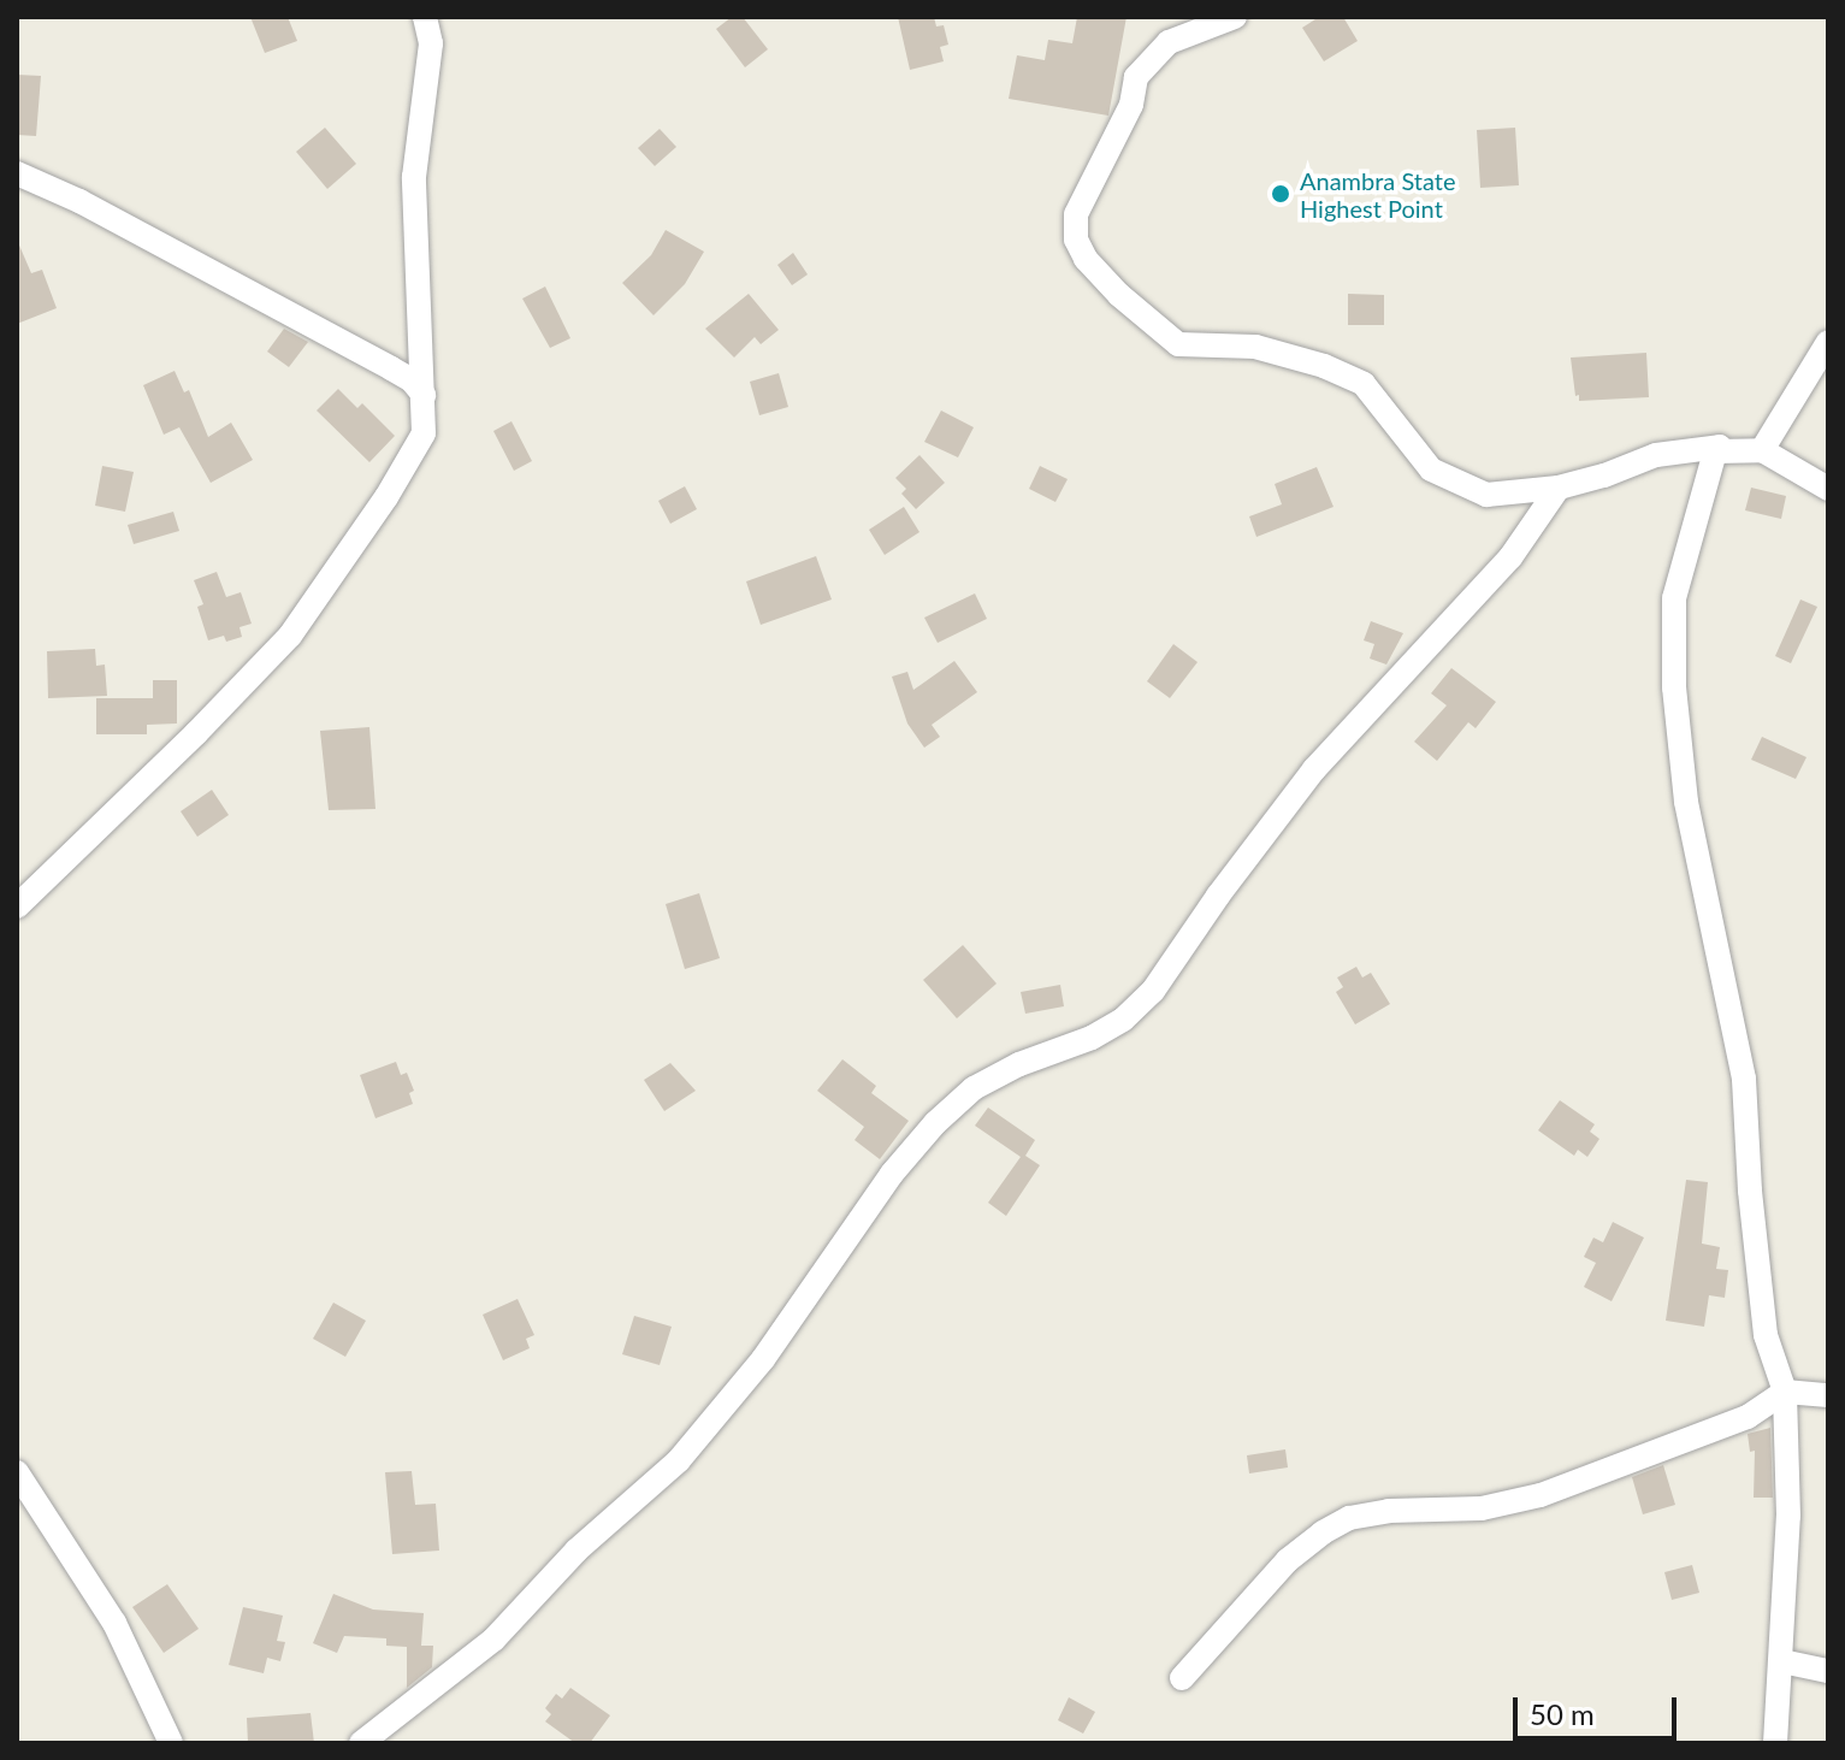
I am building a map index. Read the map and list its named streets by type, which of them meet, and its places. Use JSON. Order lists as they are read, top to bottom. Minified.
{"places":["Anambra State Highest Point"],"scale_bar":"50 m"}
